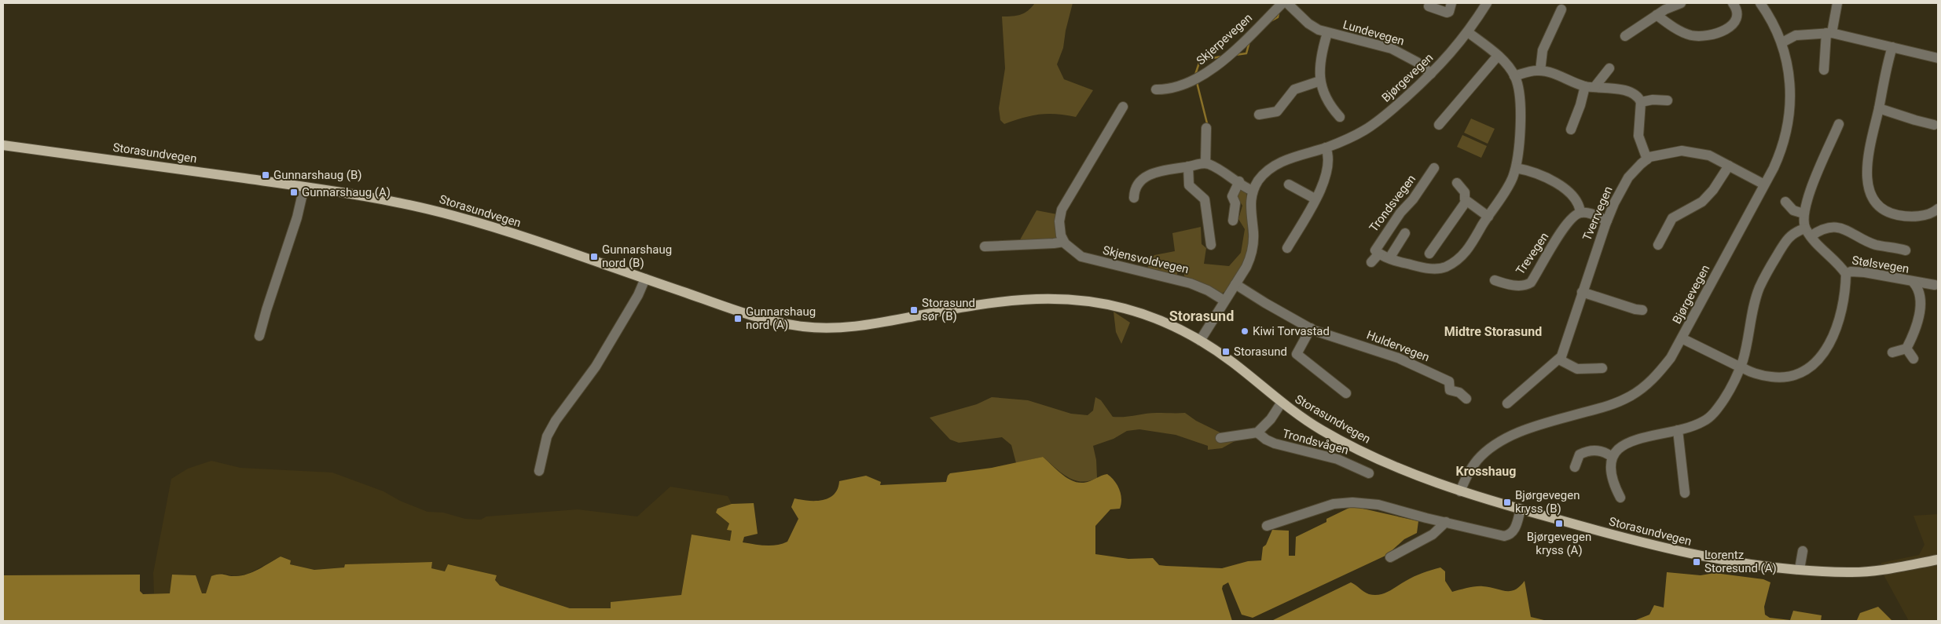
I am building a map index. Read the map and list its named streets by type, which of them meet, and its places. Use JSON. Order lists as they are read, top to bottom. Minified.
{"streets":{"main road":["Storasundvegen"],"street":["Lundevegen","Skjerpevegen","Bjørgevegen","Trondsvegen","Tverrvegen","Trevegen","Skjensvoldvegen","Stølsvegen","Huldervegen","Trondsvågen"]},"crossings":[["Lundevegen","Bjørgevegen"],["Bjørgevegen","Storasundvegen"],["Bjørgevegen","Tverrvegen"],["Bjørgevegen","Skjensvoldvegen"],["Bjørgevegen","Huldervegen"],["Storasundvegen","Trondsvågen"]],"districts":["Storasund","Midtre Storasund","Krosshaug"],"places":{"transit":["Gunnarshaug (B)","Gunnarshaug (A)","Gunnarshaug nord (B)","Storasund sør (B)","Gunnarshaug nord (A)","Storasund","Bjørgevegen kryss (B)","Bjørgevegen kryss (A)","Lorentz Storesund (A)"],"other":["Kiwi Torvastad"]}}
